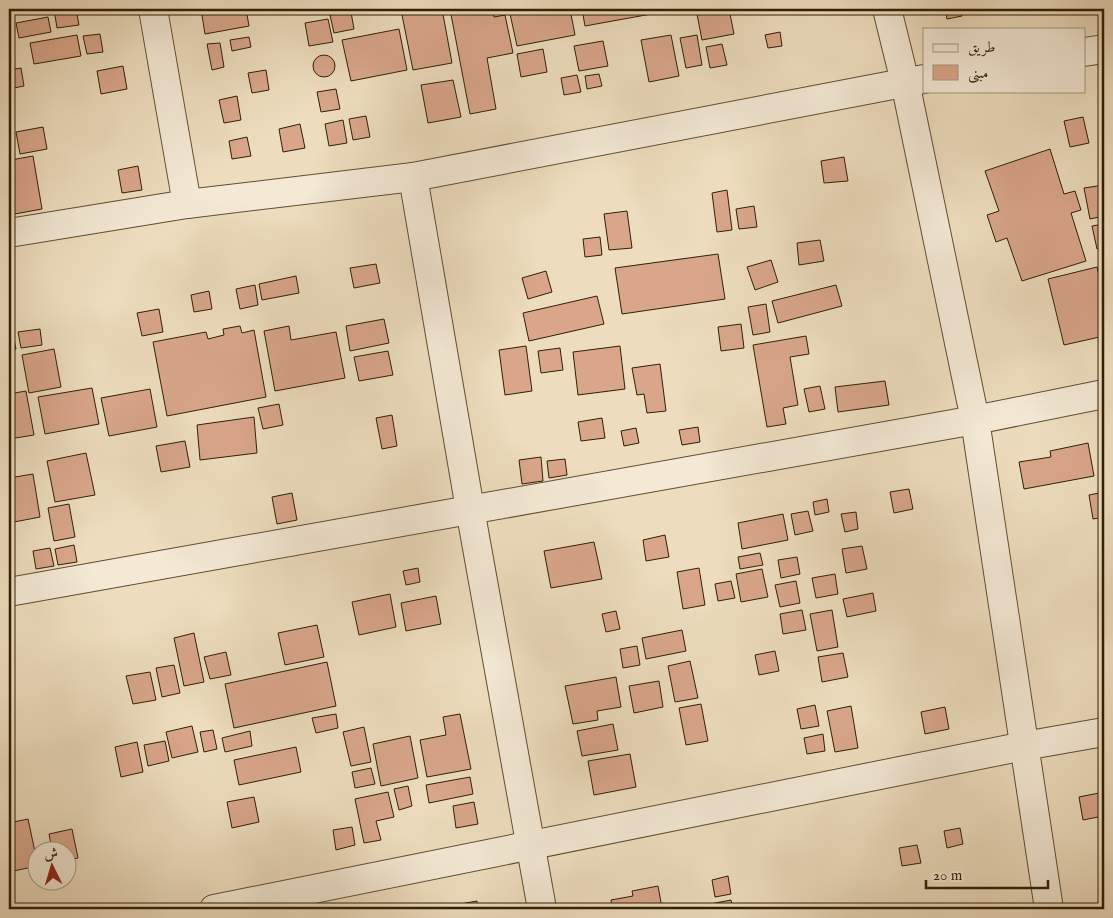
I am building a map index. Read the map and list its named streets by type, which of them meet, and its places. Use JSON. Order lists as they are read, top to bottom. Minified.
{"legend":["طريق","مبنى"],"scale_bar":"20 m","north":"top"}
